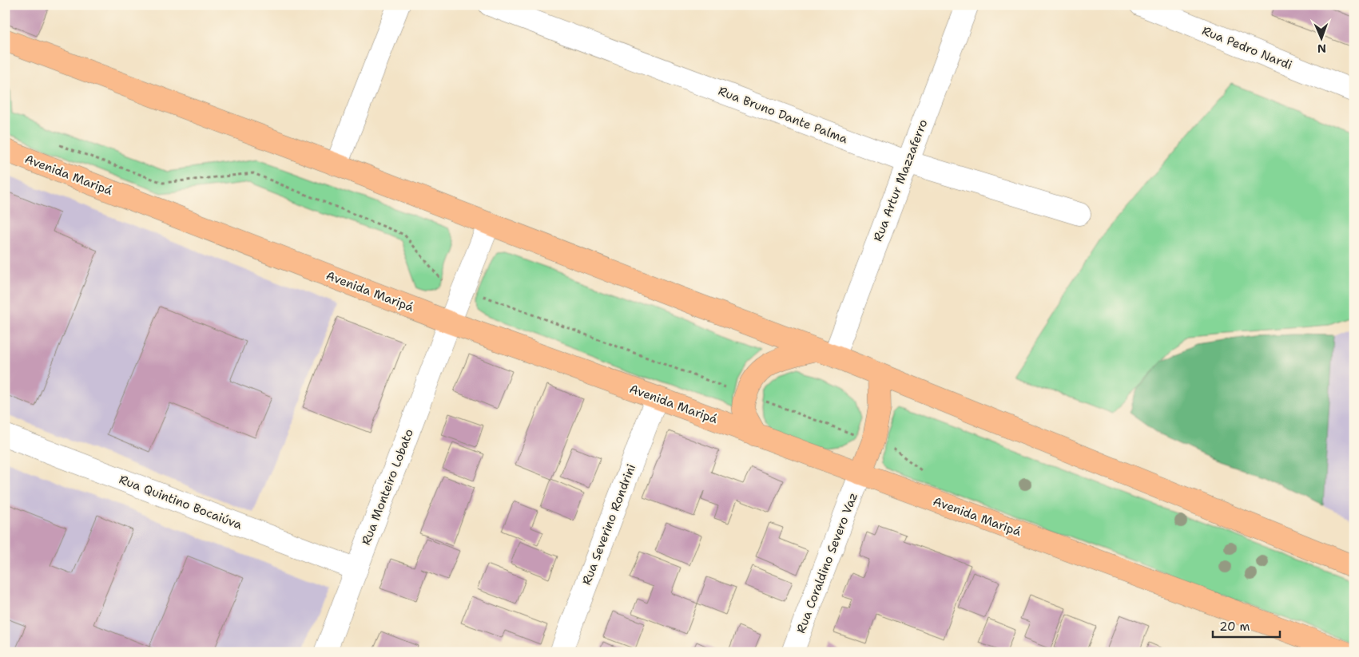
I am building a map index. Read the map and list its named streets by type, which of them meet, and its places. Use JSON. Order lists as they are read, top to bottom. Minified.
{"streets":{"main road":["Avenida Maripá"],"street":["Rua Pedro Nardi","Rua Bruno Dante Palma","Rua Artur Mazzaferro","Rua Monteiro Lobato","Rua Quintino Bocaiúva","Rua Severino Rondrini","Rua Coraldino Severo Vaz"]},"crossings":[["Rua Bruno Dante Palma","Rua Artur Mazzaferro"],["Avenida Maripá","Rua Monteiro Lobato"],["Avenida Maripá","Rua Severino Rondrini"],["Avenida Maripá","Rua Coraldino Severo Vaz"],["Rua Monteiro Lobato","Rua Quintino Bocaiúva"]],"scale_bar":"20 m","north":"bottom"}
